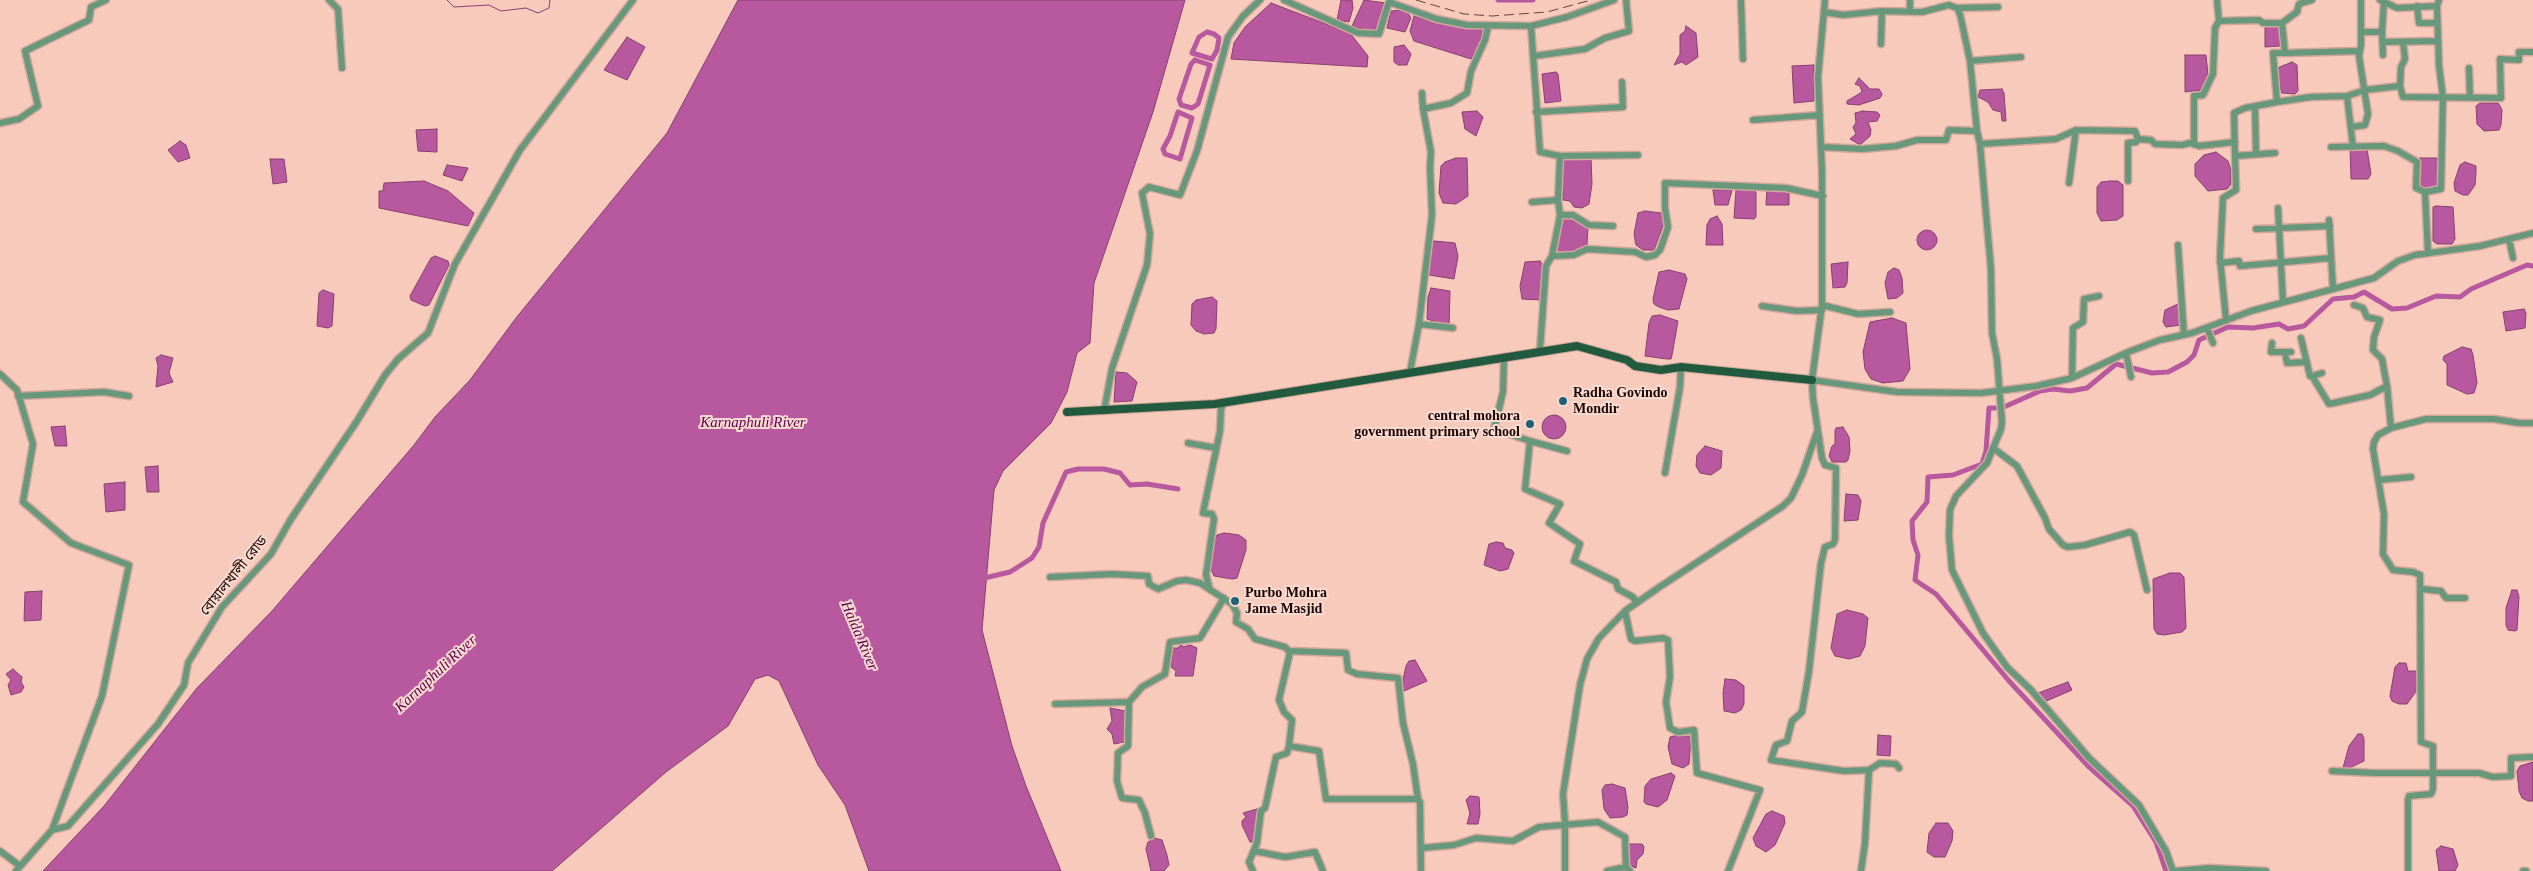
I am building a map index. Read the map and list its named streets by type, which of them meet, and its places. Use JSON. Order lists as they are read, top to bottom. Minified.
{"streets":{"street":["বোয়ালখালী রোড"]},"water":["Karnaphuli River","Halda River"],"places":["Radha Govindo Mondir","central mohora government primary school","Purbo Mohra Jame Masjid"]}
